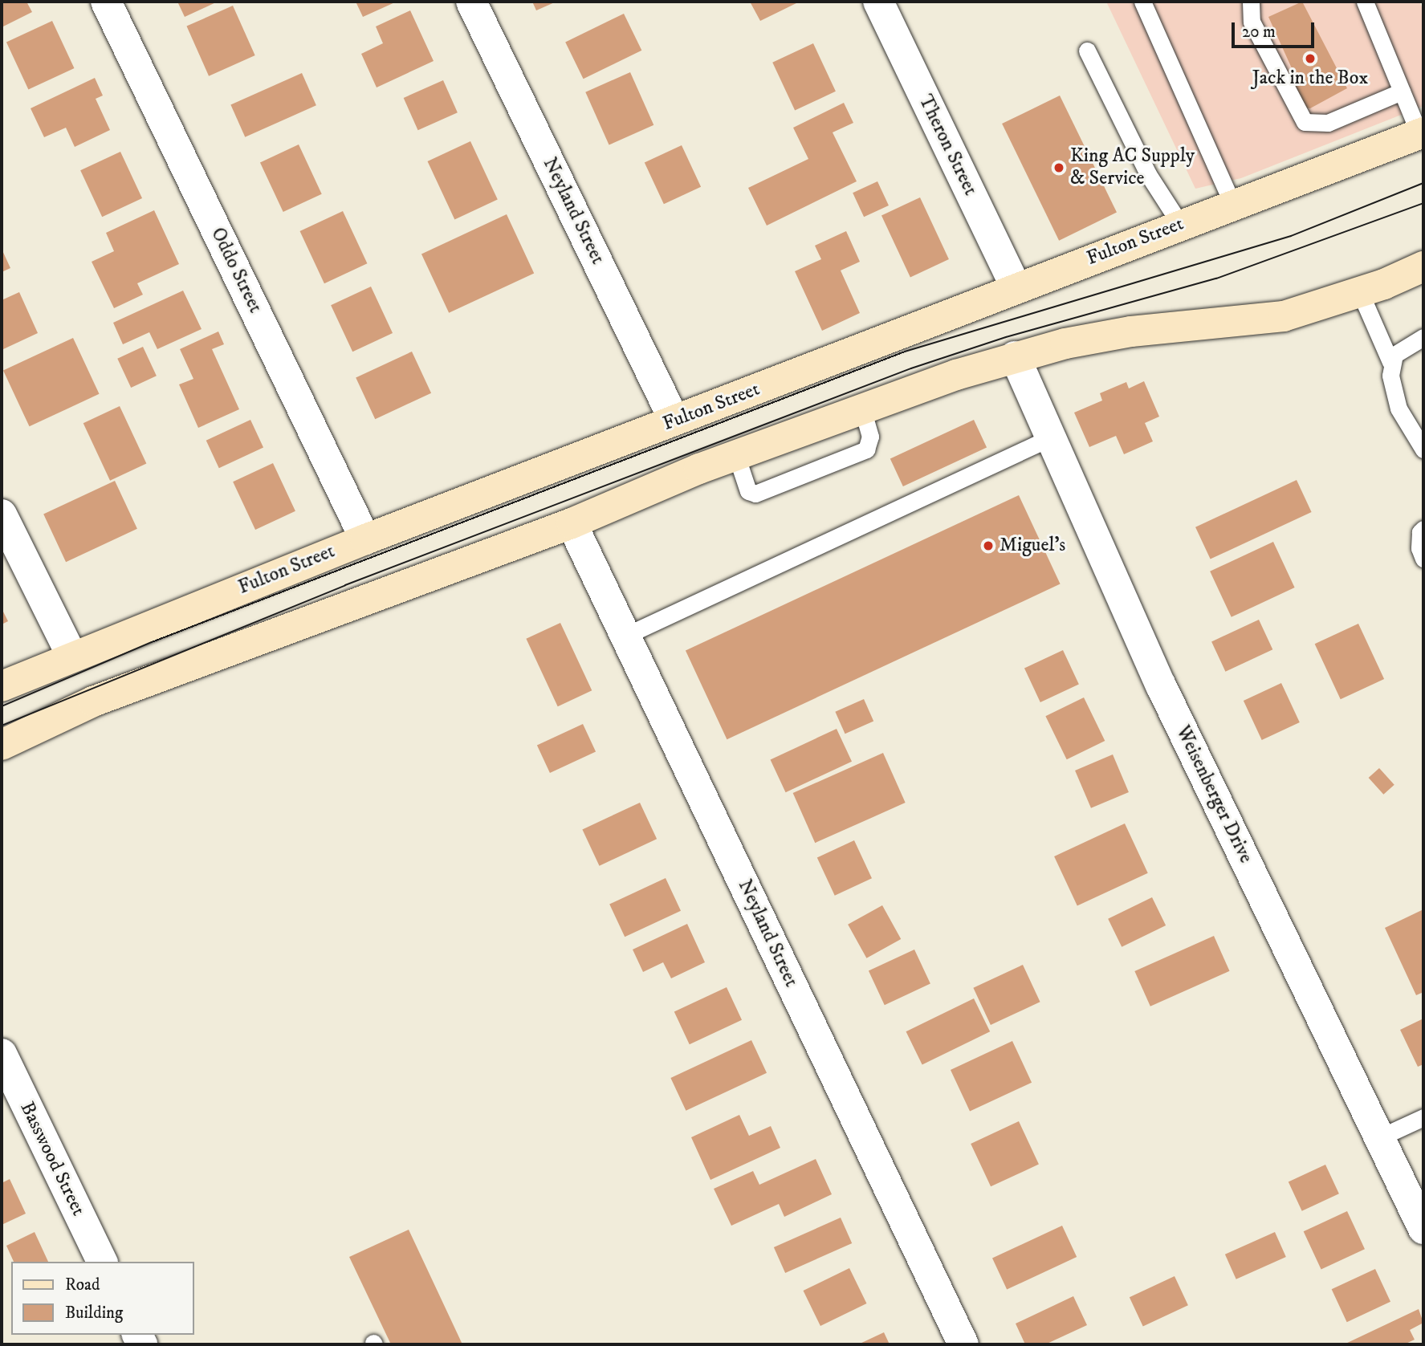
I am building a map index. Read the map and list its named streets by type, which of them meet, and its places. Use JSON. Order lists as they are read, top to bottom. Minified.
{"streets":{"main road":["Fulton Street"],"street":["Theron Street","Neyland Street","Oddo Street","Weisenberger Drive","Basswood Street"]},"crossings":[["Theron Street","Fulton Street"],["Neyland Street","Fulton Street"],["Fulton Street","Oddo Street"]],"places":["Jack in the Box","King AC Supply & Service","Miguel's"],"legend":["Road","Building"],"scale_bar":"20 m"}
